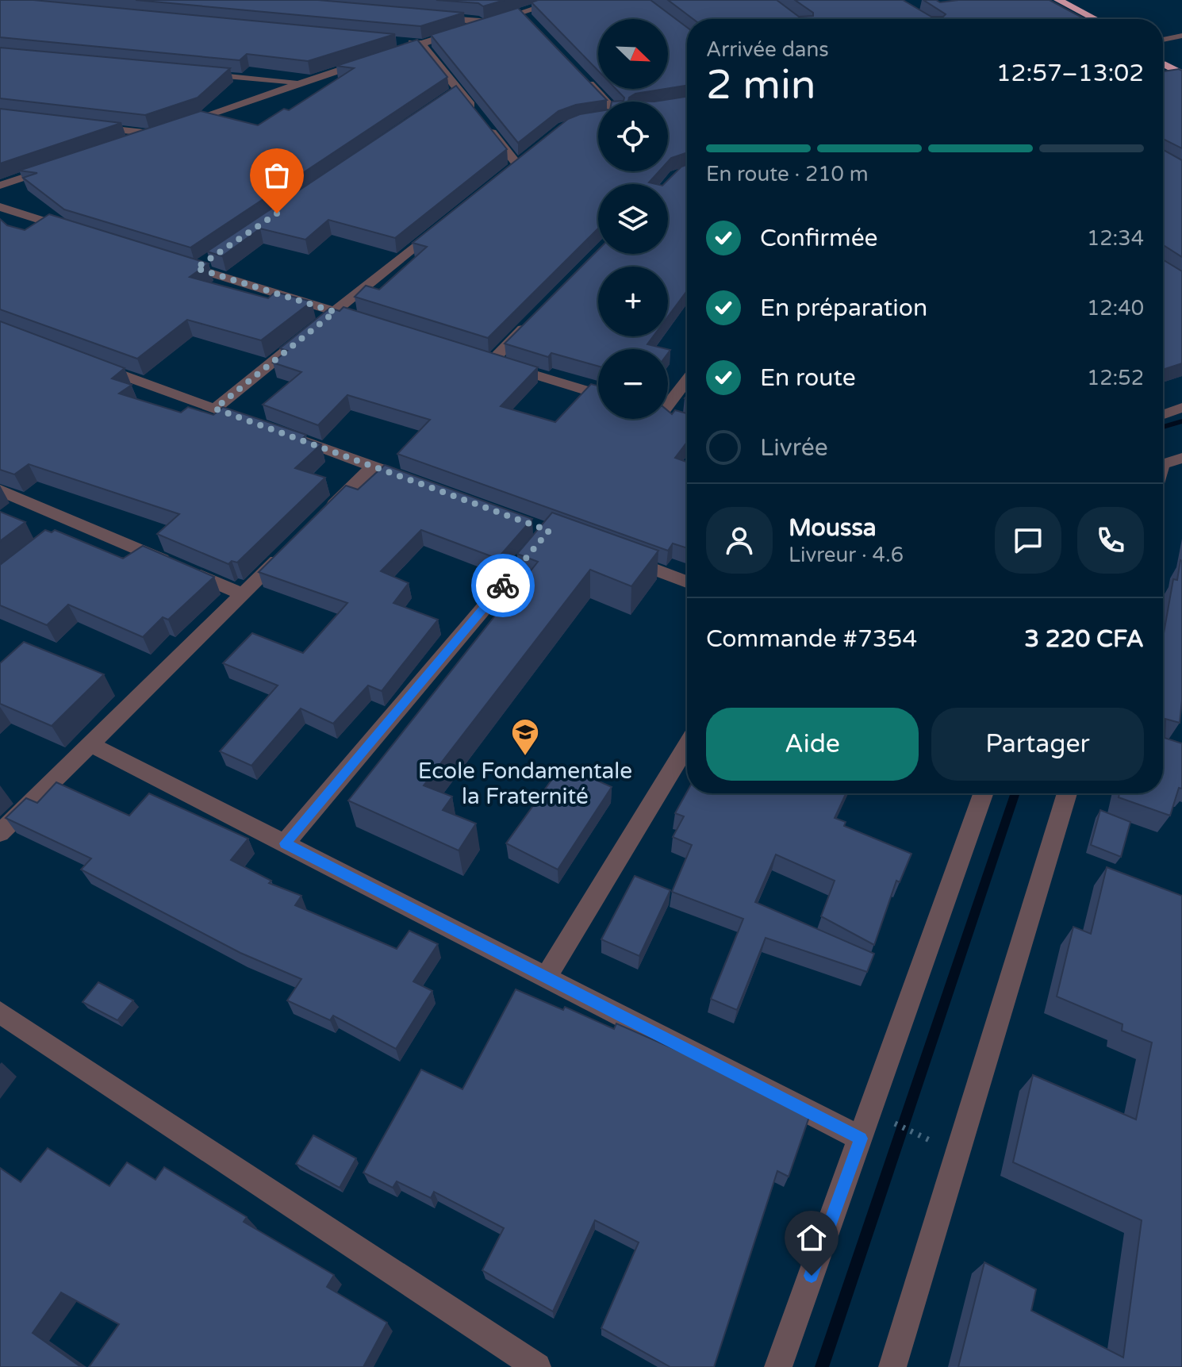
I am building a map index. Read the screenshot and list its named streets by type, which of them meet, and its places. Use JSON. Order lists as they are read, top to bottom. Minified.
{"places":{"school or university":["Ecole Fondamentale la Fraternité"]},"north":"bottom right","page":{"map_buttons":["+","−"],"heading":["2 min","Arrivée dans","12:57–13:02"],"panel":["Moussa","Livreur · 4.6","Commande #7354","3 220 CFA"],"bar":"En route · 210 m","list":[["Confirmée","12:34"],["En préparation","12:40"],["En route","12:52"],"Livrée"],"buttons":["Aide","Partager"]}}
